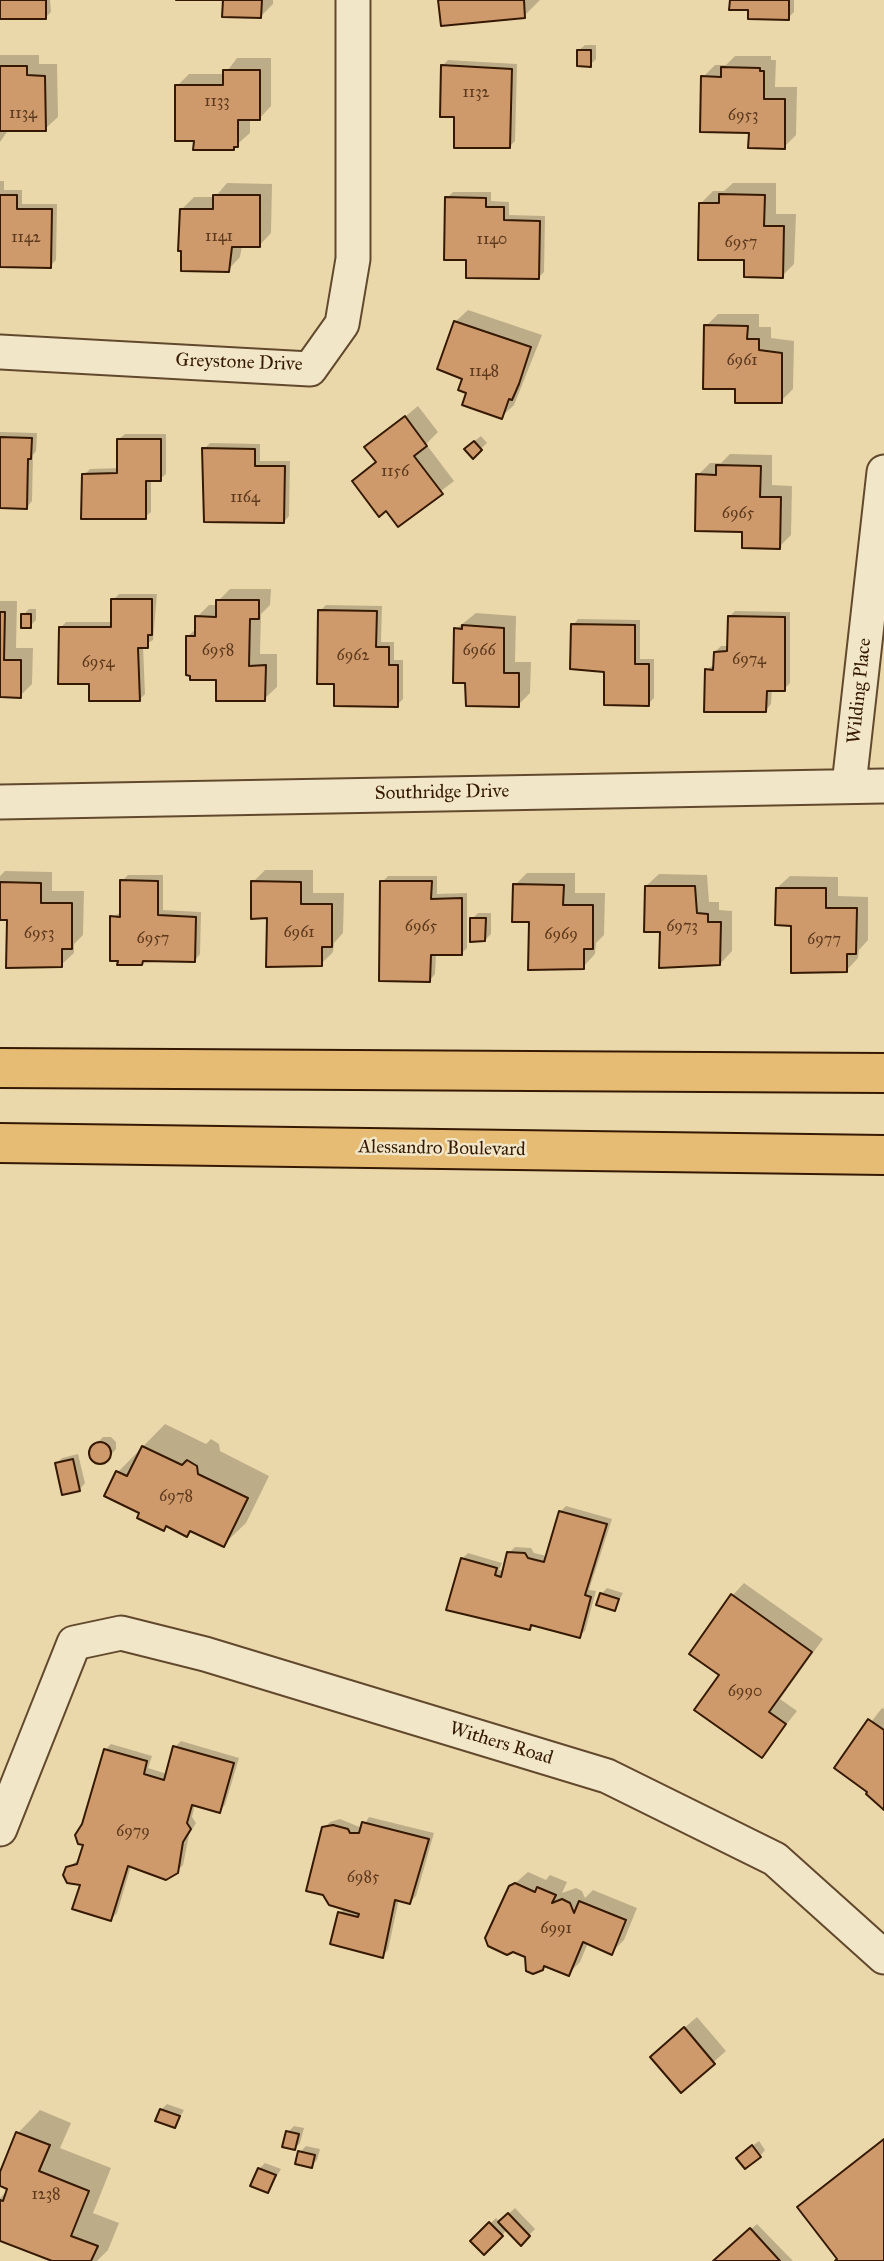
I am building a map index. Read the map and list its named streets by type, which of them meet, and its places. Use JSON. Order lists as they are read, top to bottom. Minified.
{"streets":{"main road":["Alessandro Boulevard"],"street":["Greystone Drive","Wilding Place","Southridge Drive","Withers Road"]},"crossings":[["Wilding Place","Southridge Drive"]],"house_numbers":["1132","1133","1134","6953","1141","1142","1140","6957","6961","1148","1156","1164","6965","6958","6966","6962","6974","6954","6965","6973","6961","6953","6969","6957","6977","6978","6990","6979","6985","6991","1238"]}
